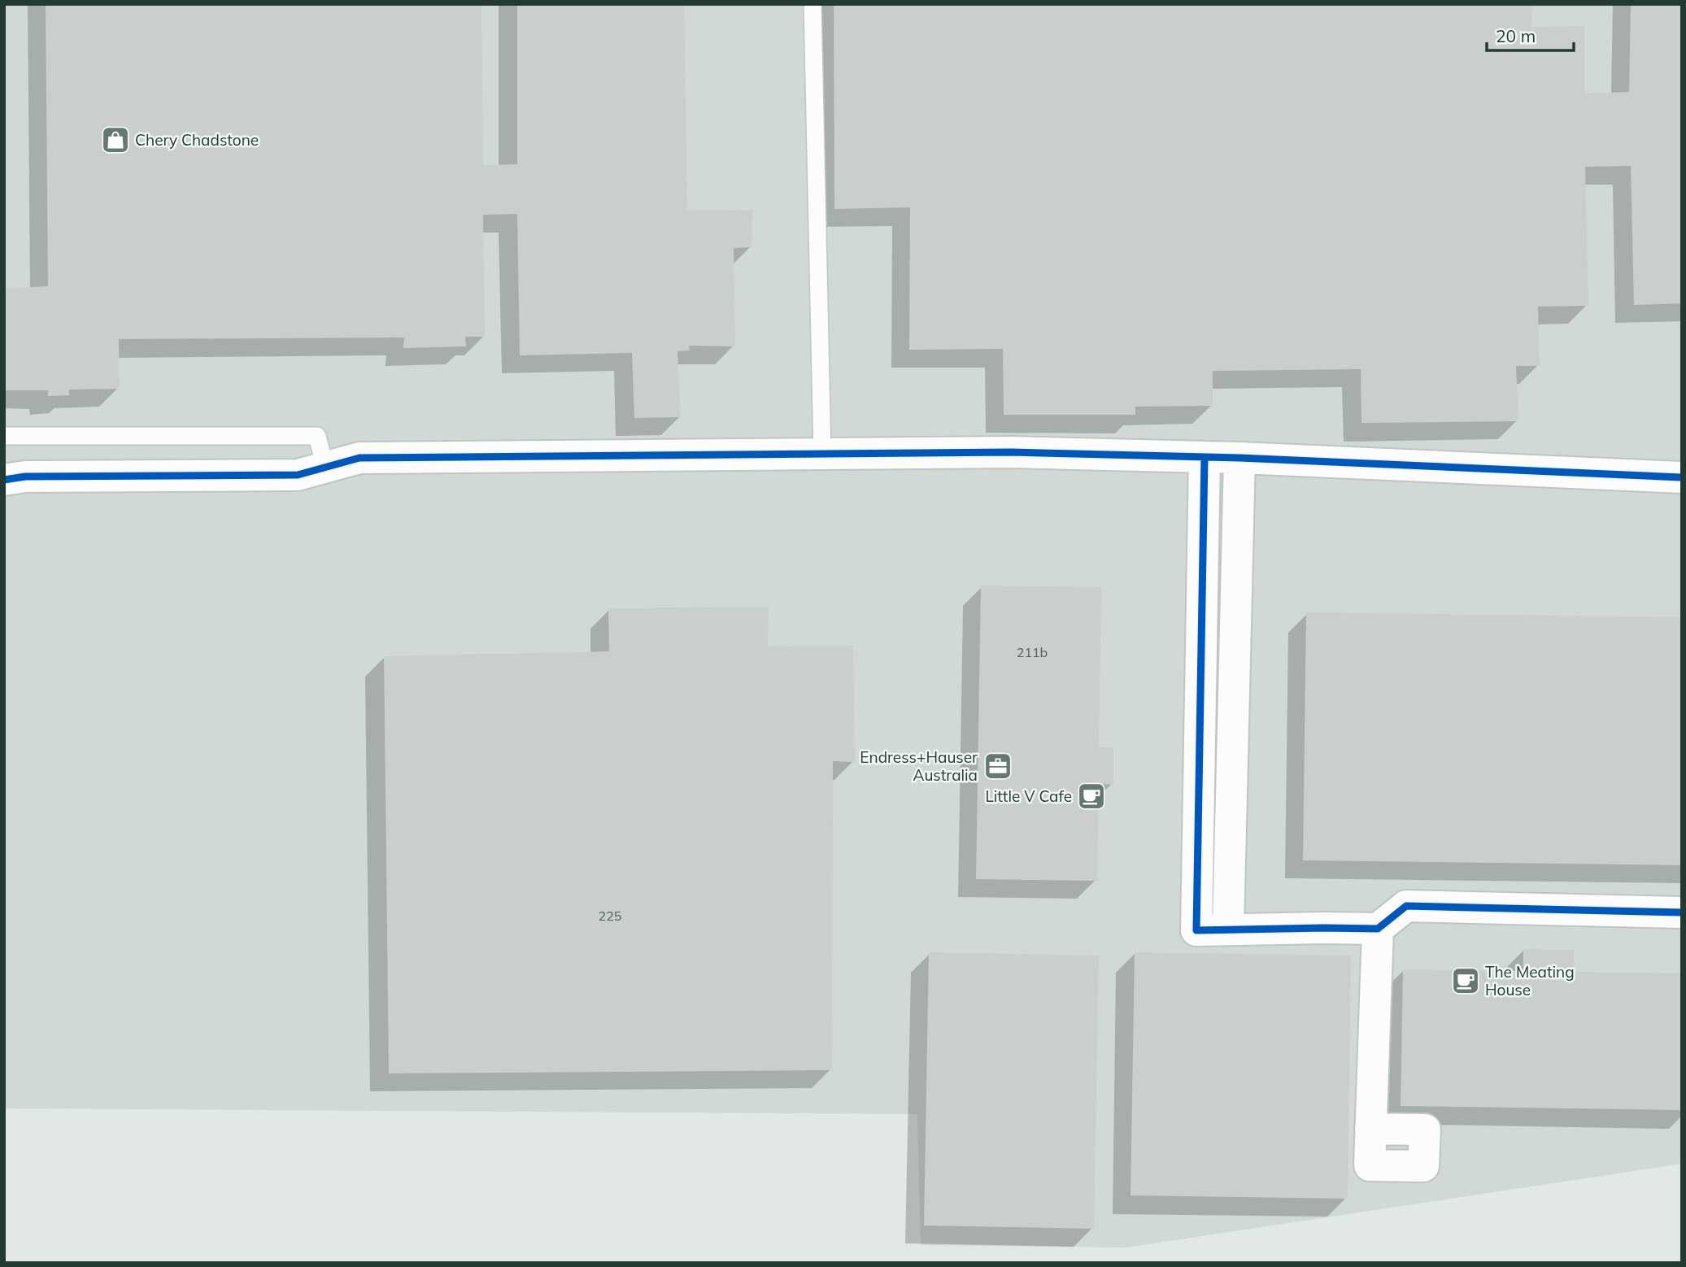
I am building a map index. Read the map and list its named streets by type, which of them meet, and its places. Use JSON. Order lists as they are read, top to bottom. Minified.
{"places":{"shop":["Chery Chadstone"],"office":["Endress+Hauser Australia"],"cafe":["Little V Cafe","The Meating House"]},"house_numbers":["211b","225"],"scale_bar":"20 m"}
